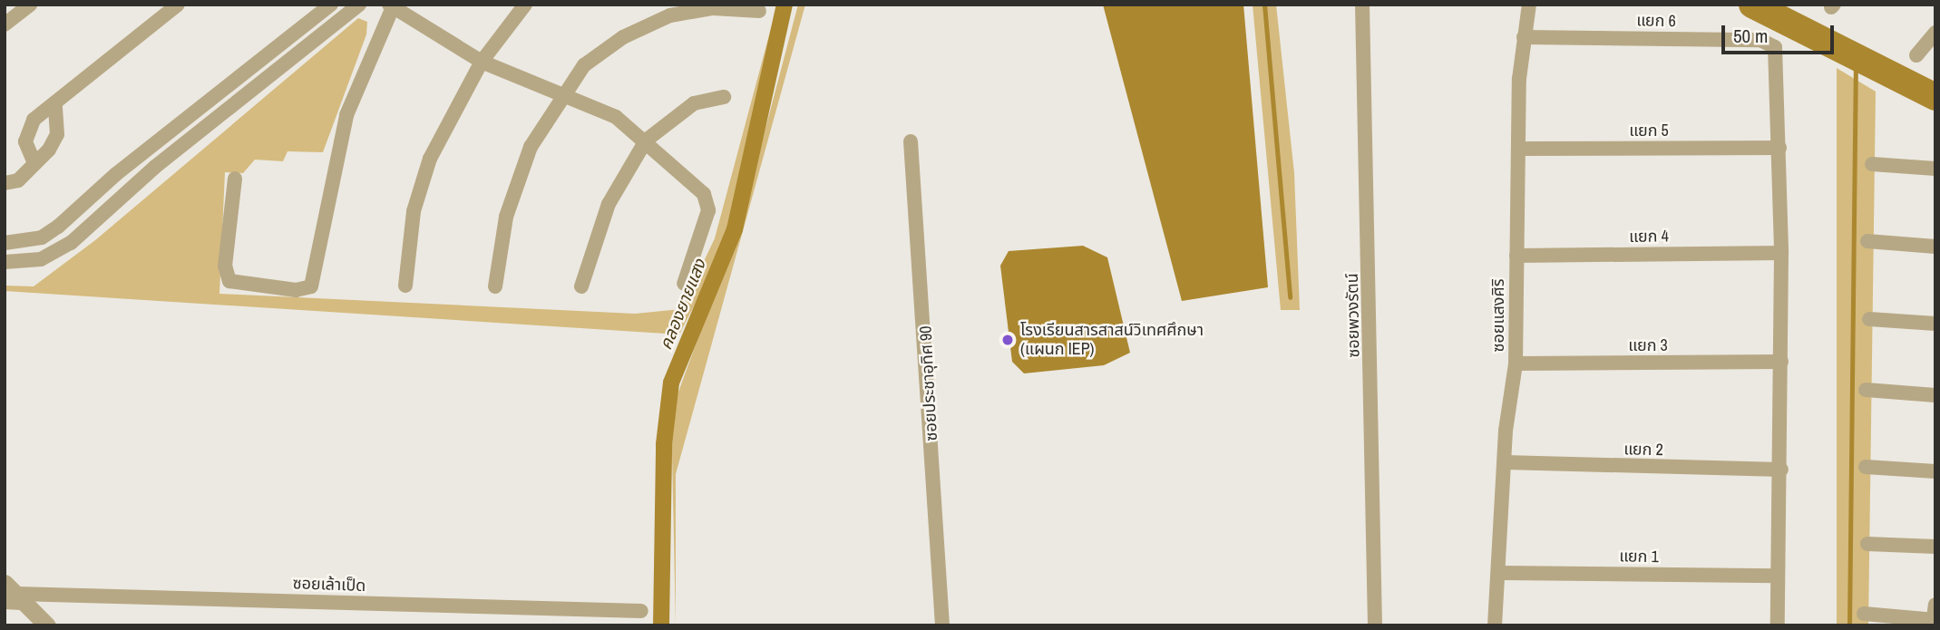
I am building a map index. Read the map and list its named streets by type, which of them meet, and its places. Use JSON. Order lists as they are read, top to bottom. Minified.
{"streets":{"street":["แยก 6","แยก 5","แยก 4","ซอยพวงรัตน์","ซอยแสงศิริ","แยก 3","ซอยประชาอุทิศ 90","แยก 2","แยก 1","ซอยเล้าเป็ด"]},"crossings":[["แยก 6","แยก 5"],["แยก 6","ซอยแสงศิริ"],["แยก 5","ซอยแสงศิริ"],["แยก 4","ซอยแสงศิริ"],["ซอยแสงศิริ","แยก 3"],["ซอยแสงศิริ","แยก 2"],["ซอยแสงศิริ","แยก 1"]],"water":["คลองยายแสง"],"places":["โรงเรียนสารสาสน์วิเทศศึกษา (แผนก IEP)"],"scale_bar":"50 m"}
